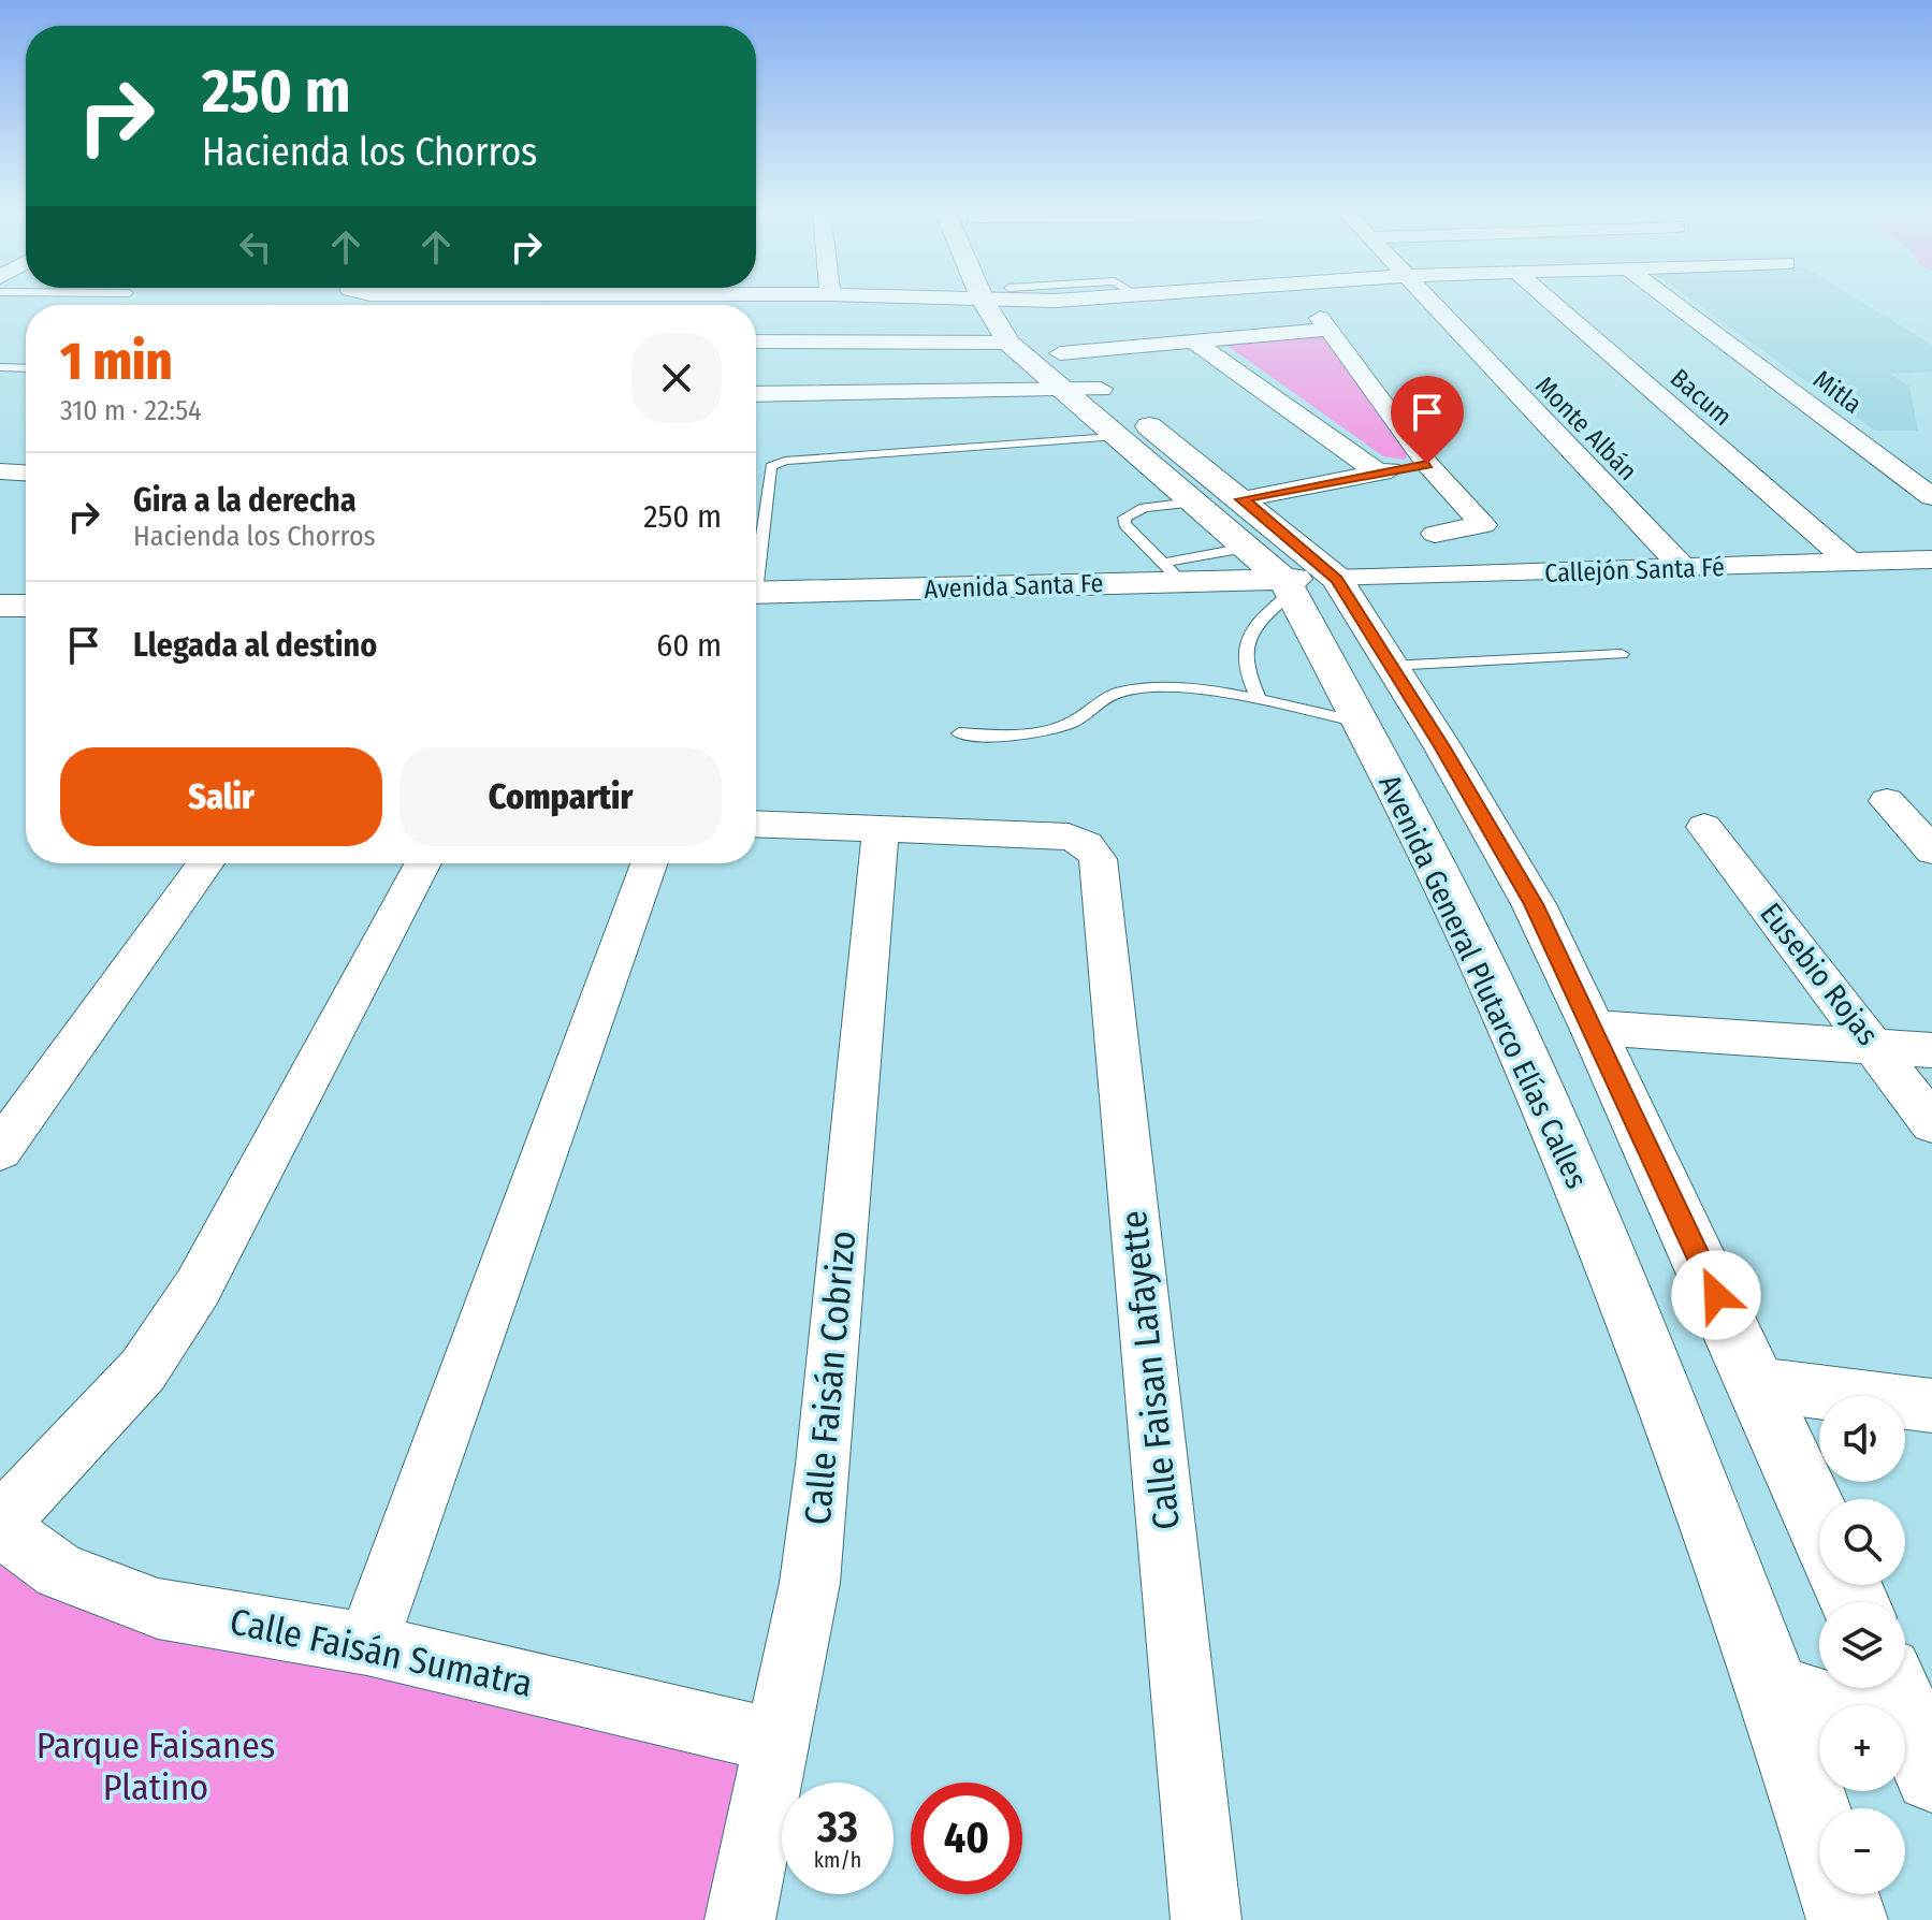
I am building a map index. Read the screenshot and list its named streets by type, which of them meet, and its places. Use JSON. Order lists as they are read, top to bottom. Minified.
{"streets":{"street":["Mitla","Bacum","Monte Albán","Callejón Santa Fé","Avenida Santa Fe","Eusebio Rojas","Avenida General Plutarco Elías Calles","Calle Faisan Lafayette","Calle Faisán Cobrizo","Calle Faisán Sumatra"]},"crossings":[["Bacum","Callejón Santa Fé"],["Monte Albán","Callejón Santa Fé"],["Callejón Santa Fé","Avenida Santa Fe"],["Callejón Santa Fé","Avenida General Plutarco Elías Calles"],["Avenida Santa Fe","Avenida General Plutarco Elías Calles"],["Calle Faisan Lafayette","Calle Faisán Cobrizo"],["Calle Faisán Cobrizo","Calle Faisán Sumatra"]],"parks":["Parque Faisanes Platino"],"page":{"turn":["250 m","Hacienda los Chorros"],"heading":["1 min","310 m · 22:54"],"list":[{"name":"Gira a la derecha","note":"Hacienda los Chorros","value":"250 m"},{"name":"Llegada al destino","value":"60 m"}],"buttons":["Salir","Compartir"],"map_buttons":["+","−"],"speed":"33 km/h","limit":"40"}}
